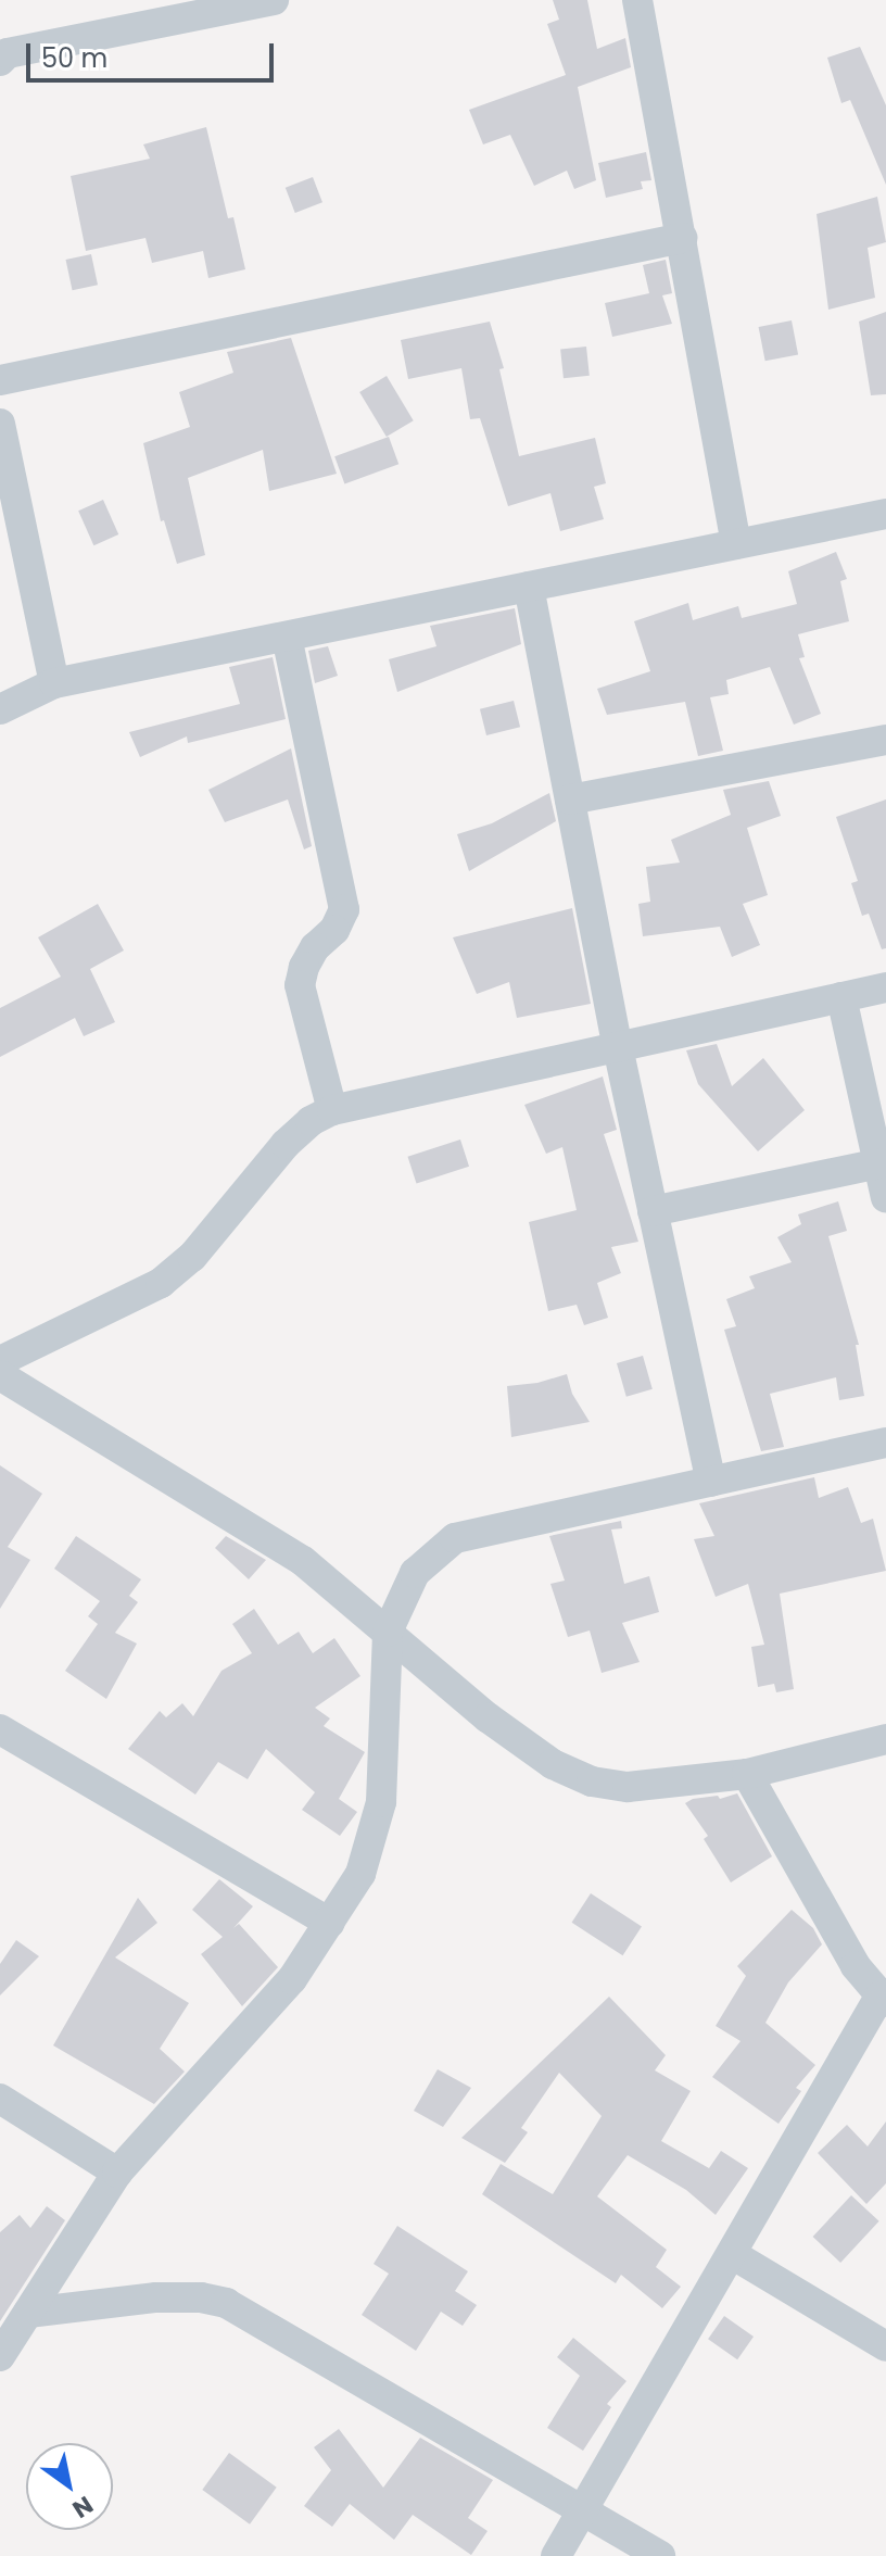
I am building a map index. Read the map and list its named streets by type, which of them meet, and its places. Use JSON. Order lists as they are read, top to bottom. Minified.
{"scale_bar":"50 m","north":"bottom right"}
